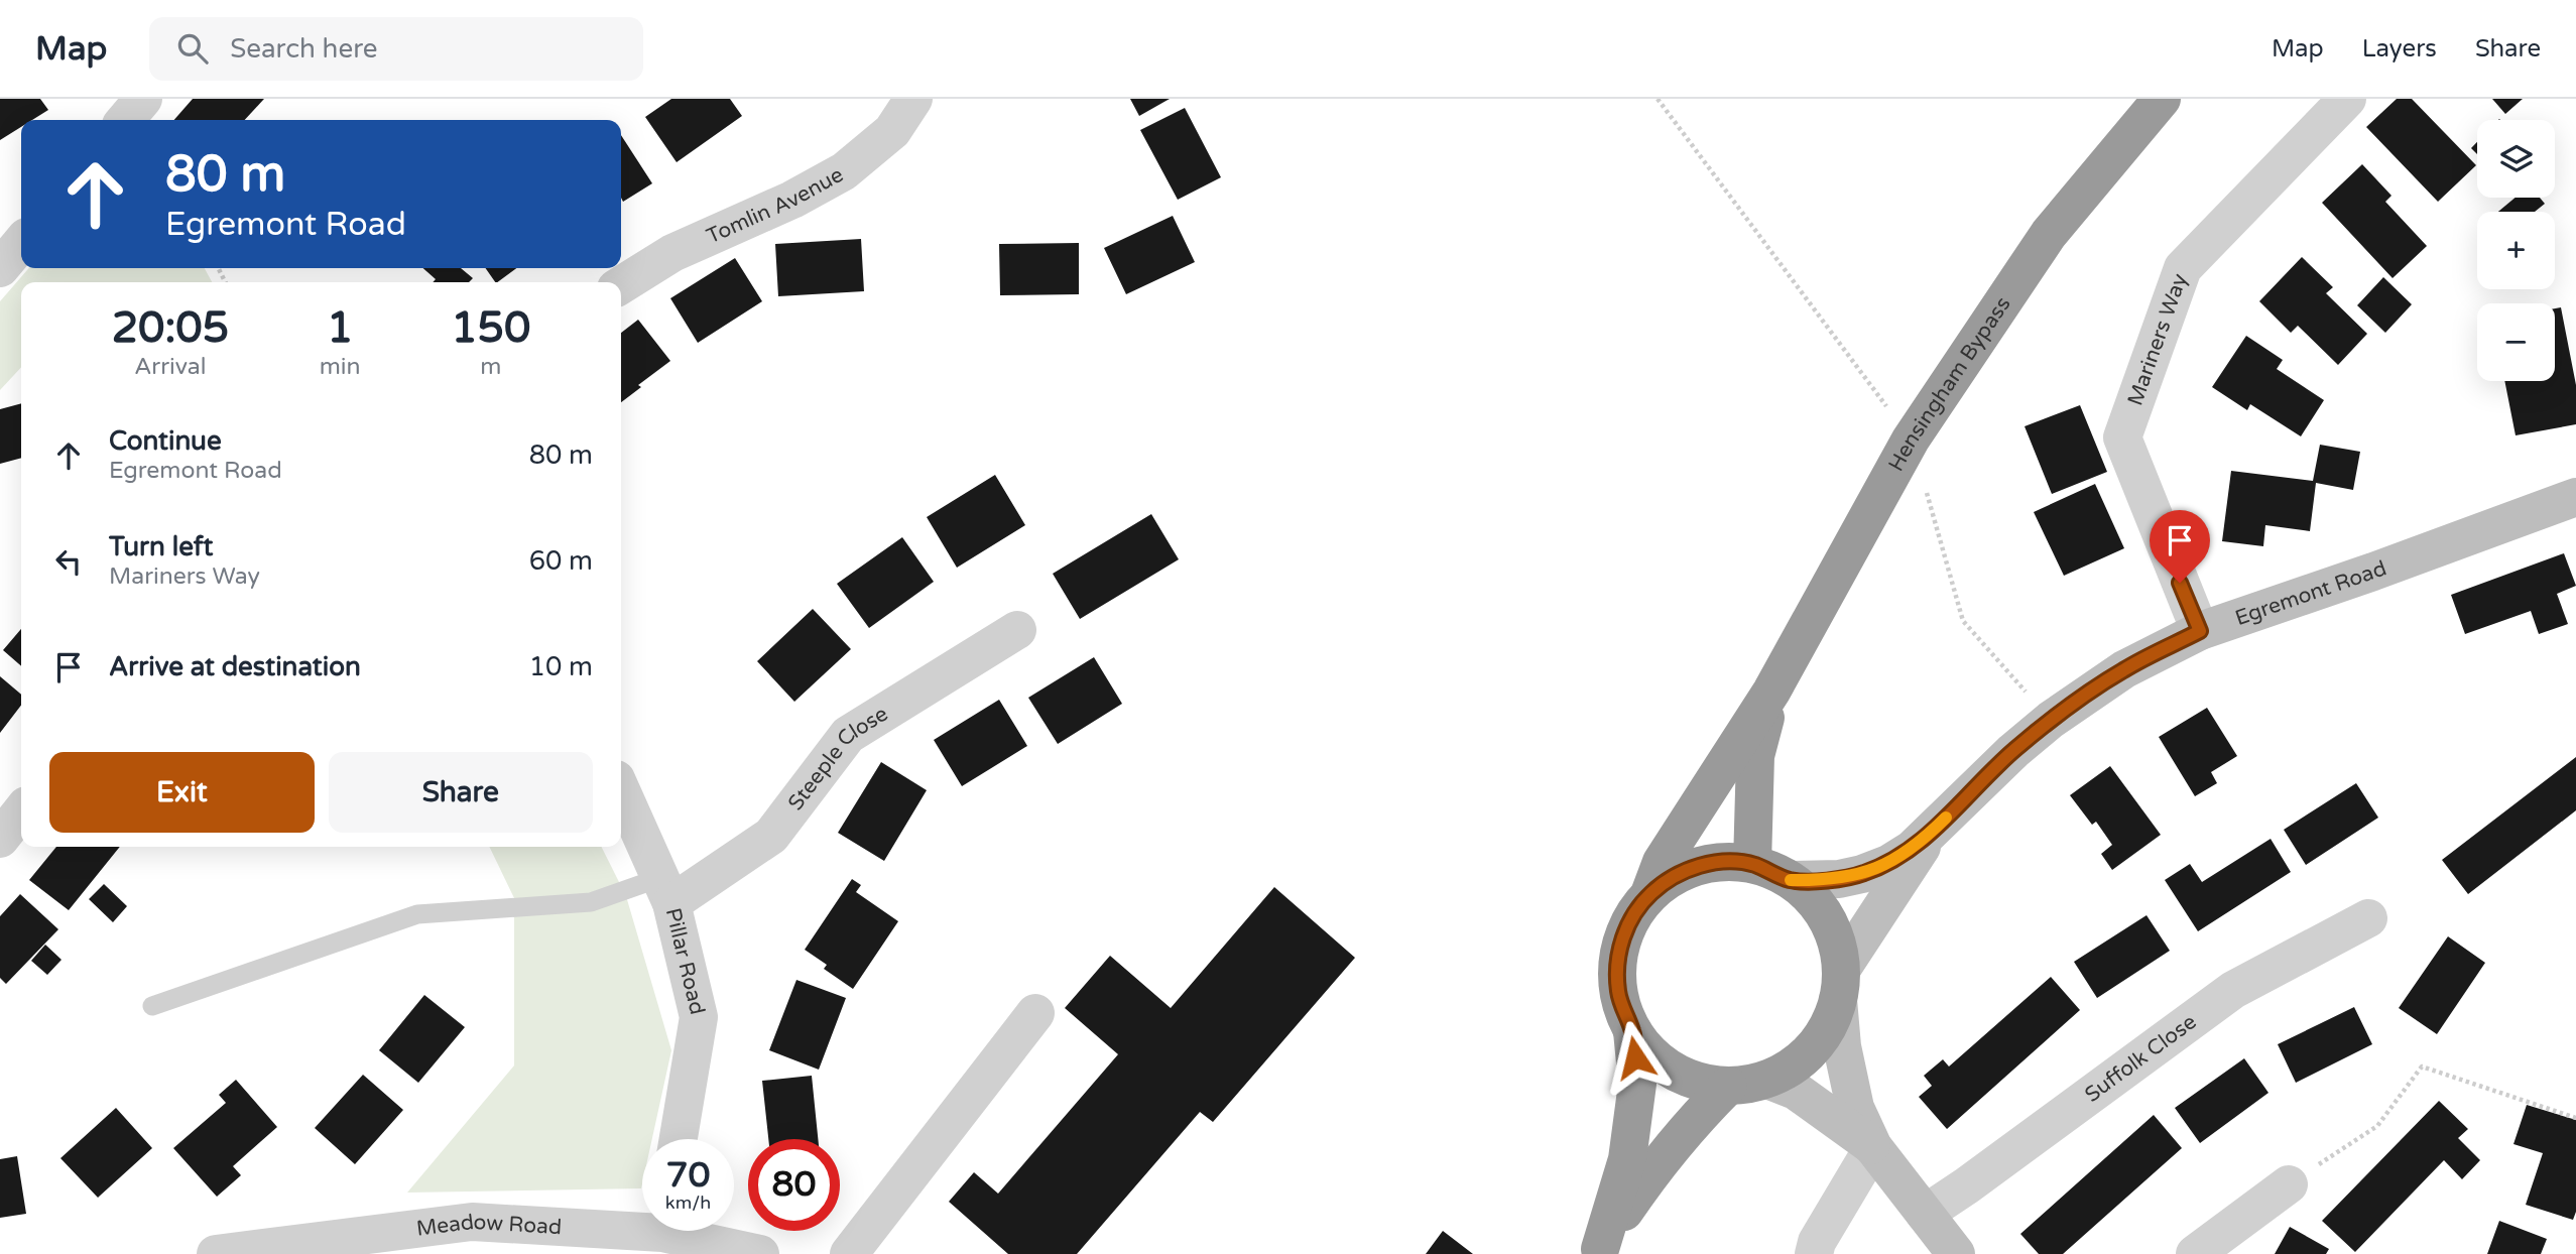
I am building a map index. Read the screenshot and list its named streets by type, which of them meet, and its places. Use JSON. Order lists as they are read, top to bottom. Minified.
{"streets":{"highway":["Hensingham Bypass"],"main road":["Egremont Road"],"street":["Tomlin Avenue","Mariners Way","Steeple Close","Pillar Road","Suffolk Close","Meadow Road"]},"crossings":[["Mariners Way","Egremont Road"],["Steeple Close","Pillar Road"]],"page":{"header":"Map","search":"Search here","nav":["Map","Layers","Share"],"map_buttons":["+","−"],"turn":["80 m","Egremont Road"],"eta":["20:05","Arrival","1","min","150","m"],"list":[{"name":"Continue","note":"Egremont Road","value":"80 m"},{"name":"Turn left","note":"Mariners Way","value":"60 m"},{"name":"Arrive at destination","value":"10 m"}],"buttons":["Exit","Share"],"speed":"70 km/h","limit":"80"}}
